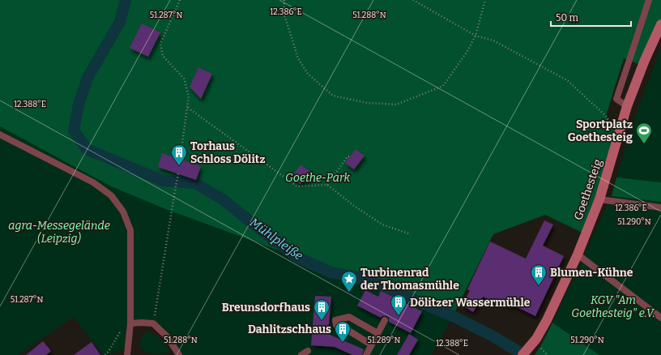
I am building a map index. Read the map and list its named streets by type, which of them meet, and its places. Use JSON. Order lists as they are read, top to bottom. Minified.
{"streets":{"main road":["Goethesteig"]},"water":["Mühlpleiße"],"parks":["Goethe-Park","agra-Messegelände (Leipzig)","KGV \"Am Goethesteig\" e.V."],"places":{"sports":["Sportplatz Goethesteig"],"building":["Torhaus Schloss Dölitz","Blumen-Kühne","Dölitzer Wassermühle","Breunsdorfhaus","Dahlitzschhaus"],"place":["Turbinenrad der Thomasmühle"]},"scale_bar":"50 m","coordinates":["12.386°E","51.287°N","51.288°N","12.388°E","51.290°N","51.289°N"]}
